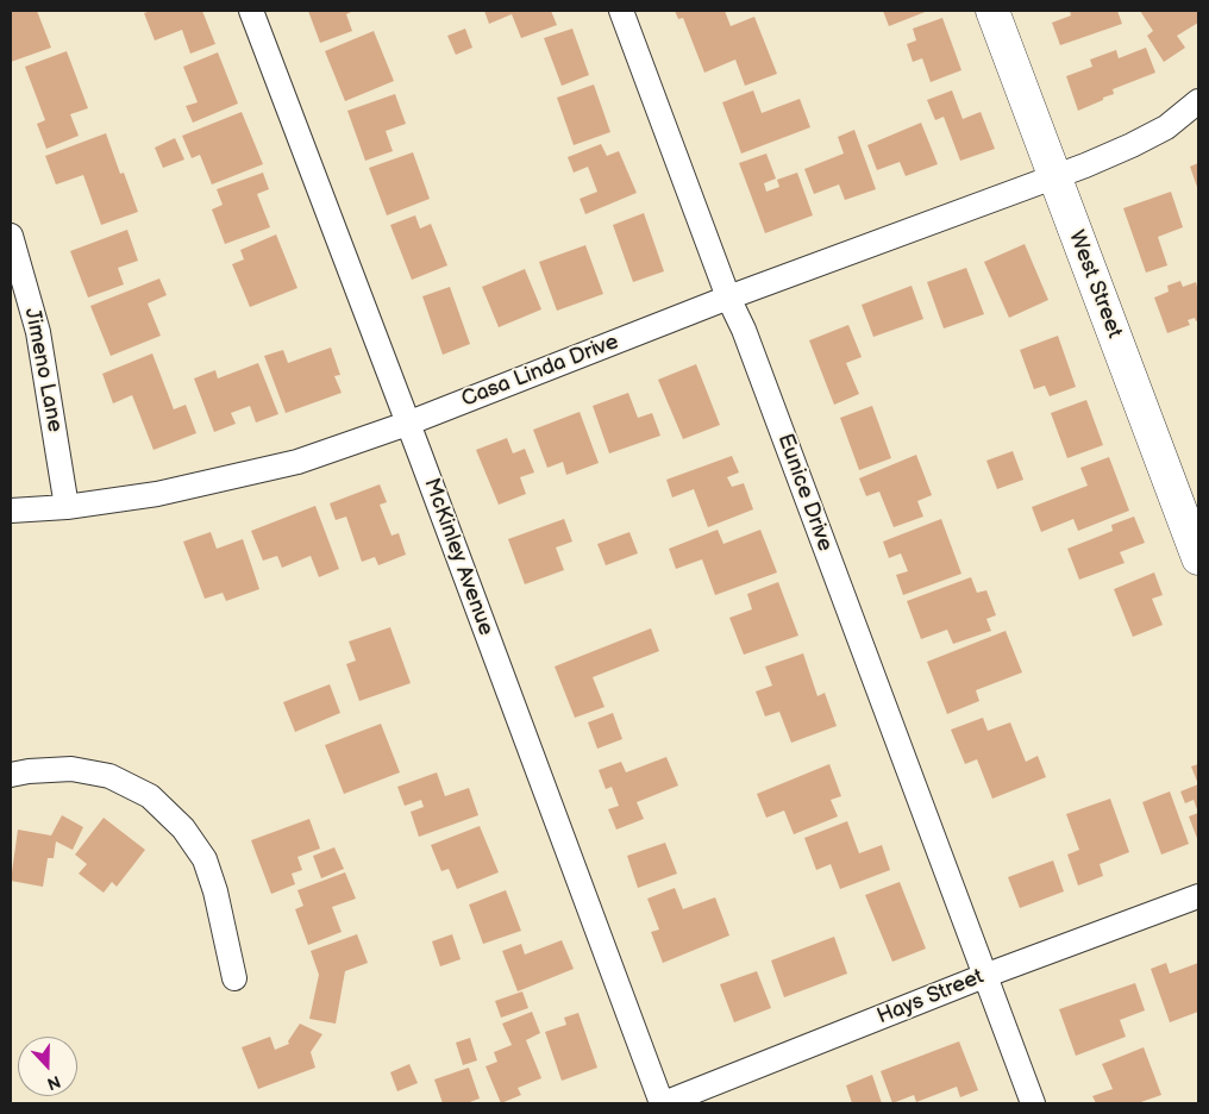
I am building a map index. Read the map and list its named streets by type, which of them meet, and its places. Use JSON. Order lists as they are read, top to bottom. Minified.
{"streets":{"main road":["West Street"],"street":["Jimeno Lane","Casa Linda Drive","Eunice Drive","McKinley Avenue","Hays Street"]},"crossings":[["West Street","Casa Linda Drive"],["Jimeno Lane","Casa Linda Drive"],["Casa Linda Drive","Eunice Drive"],["Casa Linda Drive","McKinley Avenue"],["Eunice Drive","Hays Street"],["McKinley Avenue","Hays Street"]],"north":"bottom"}
